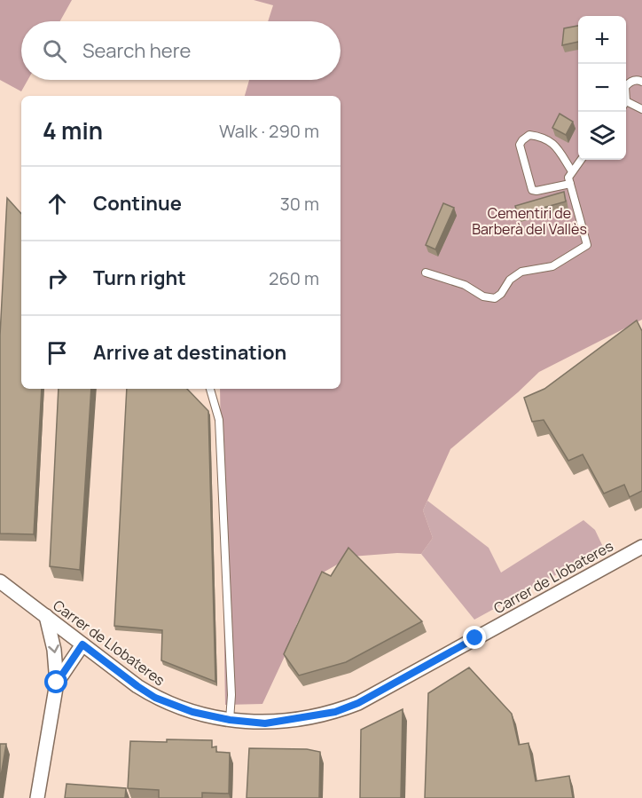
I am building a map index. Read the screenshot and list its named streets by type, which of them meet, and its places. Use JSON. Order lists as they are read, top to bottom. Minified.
{"streets":{"street":["Carrer de Llobateres"]},"parks":["Cementiri de Barberà del Vallès"],"page":{"map_buttons":["+","−"],"search":"Search here","heading":["4 min","Walk · 290 m"],"list":[["Continue","30 m"],["Turn right","260 m"],"Arrive at destination"]}}
